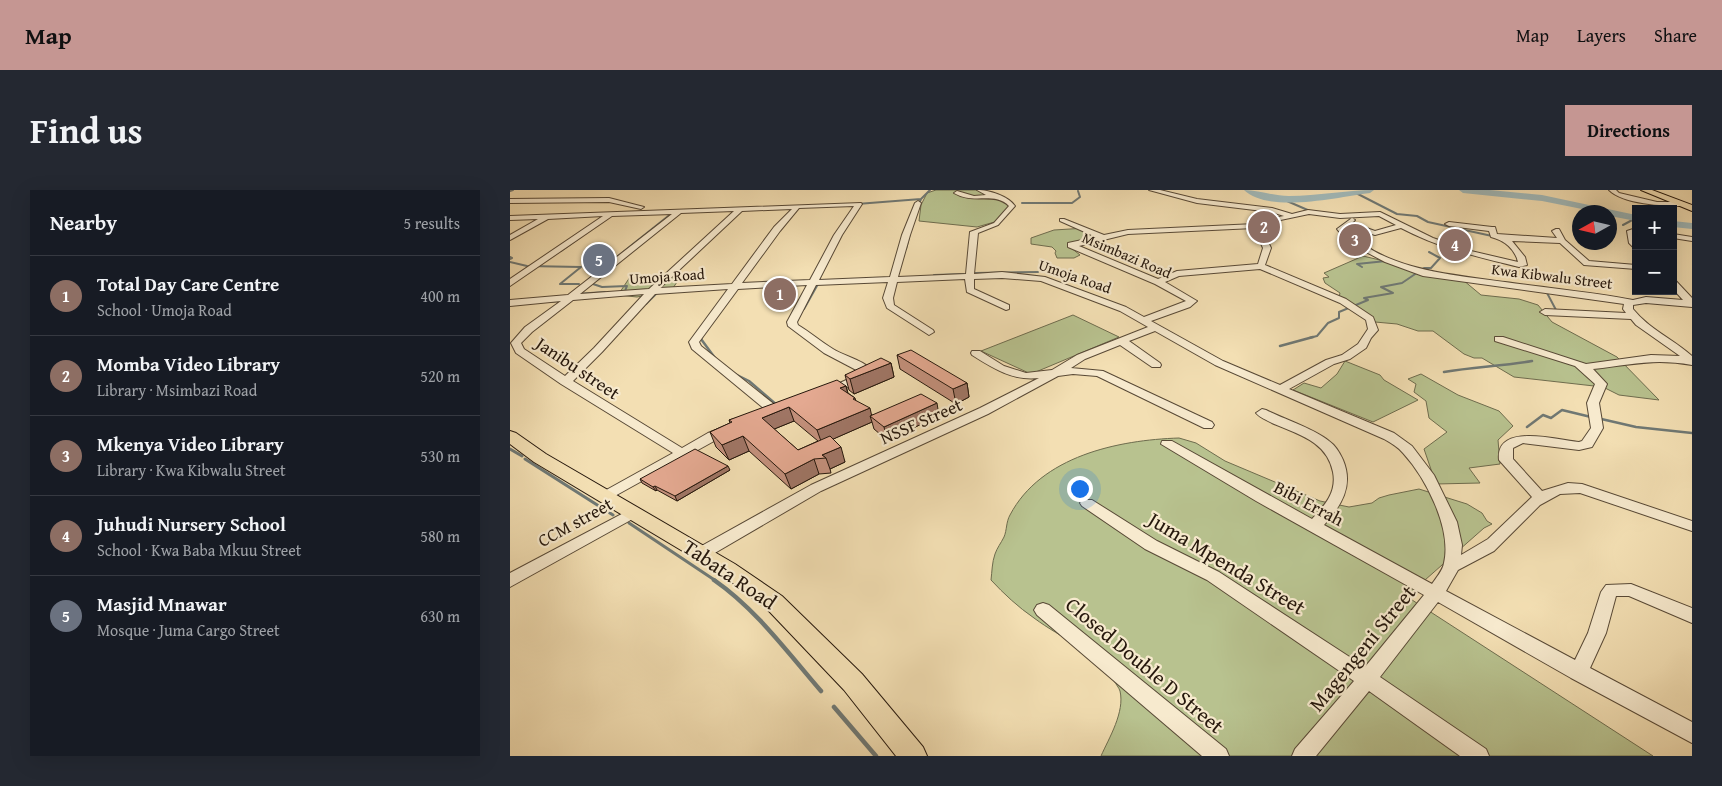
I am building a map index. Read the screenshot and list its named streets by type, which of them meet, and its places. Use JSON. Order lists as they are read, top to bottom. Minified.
{"streets":{"main road":["Tabata Road"],"street":["Msimbazi Road","Umoja Road","Kwa Kibwalu Street","Janibu street","NSSF Street","Bibi Errah","CCM street","Juma Mpenda Street","Magengeni Street","Closed Double D Street"]},"crossings":[["Msimbazi Road","Umoja Road"],["Msimbazi Road","Kwa Kibwalu Street"],["Umoja Road","Janibu street"],["Umoja Road","NSSF Street"],["Umoja Road","Magengeni Street"],["NSSF Street","Tabata Road"],["Bibi Errah","Magengeni Street"],["CCM street","Tabata Road"],["Juma Mpenda Street","Magengeni Street"]],"north":"left","page":{"header":"Map","nav":["Map","Layers","Share"],"title":"Find us","buttons":"Directions","heading":["Nearby","5 results"],"map_buttons":["+","−"],"pins":["2","3","4","5","1"],"list":[{"mark":"1","name":"Total Day Care Centre","note":"School · Umoja Road","value":"400 m"},{"mark":"2","name":"Momba Video Library","note":"Library · Msimbazi Road","value":"520 m"},{"mark":"3","name":"Mkenya Video Library","note":"Library · Kwa Kibwalu Street","value":"530 m"},{"mark":"4","name":"Juhudi Nursery School","note":"School · Kwa Baba Mkuu Street","value":"580 m"},{"mark":"5","name":"Masjid Mnawar","note":"Mosque · Juma Cargo Street","value":"630 m"}]}}
